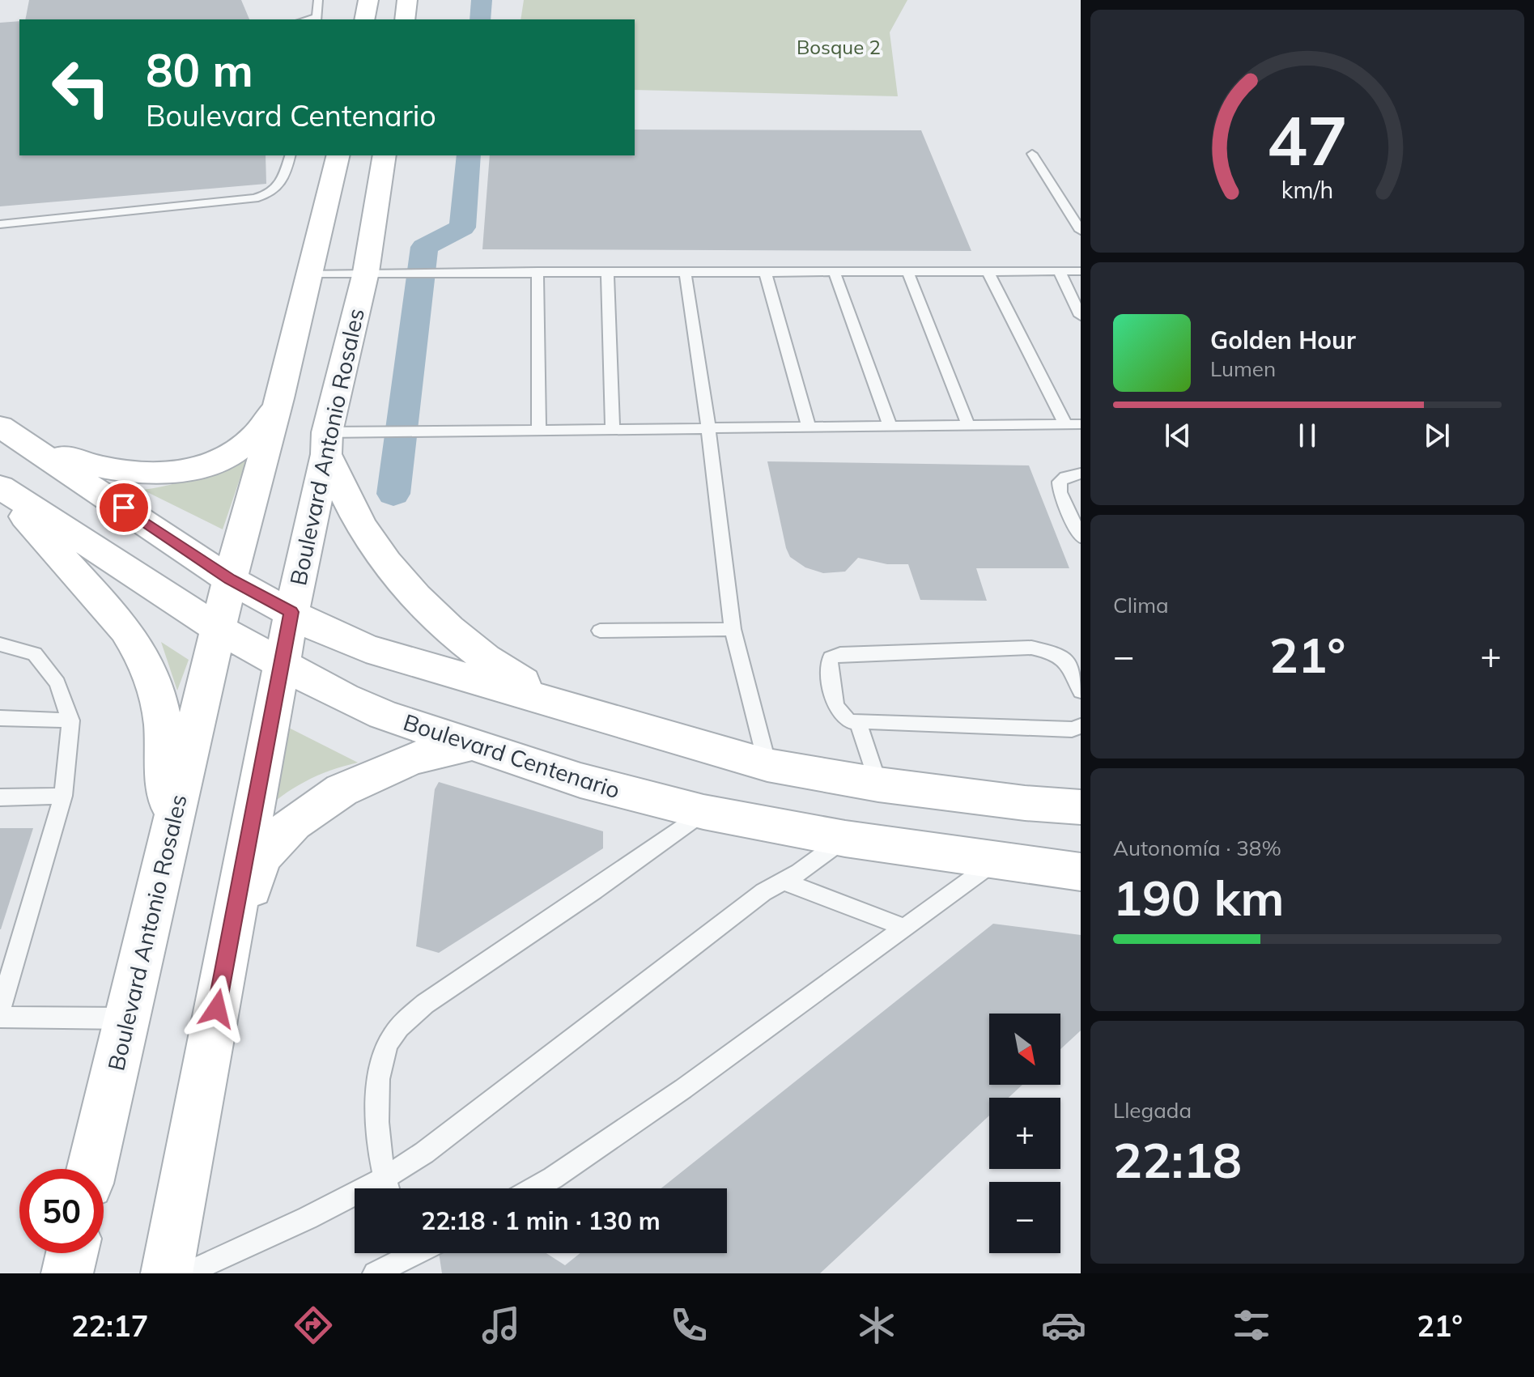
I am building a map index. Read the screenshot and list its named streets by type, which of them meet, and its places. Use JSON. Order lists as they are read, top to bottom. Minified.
{"streets":{"main road":["Boulevard Antonio Rosales","Boulevard Centenario"]},"crossings":[["Boulevard Antonio Rosales","Boulevard Centenario"]],"parks":["Bosque 2"],"north":"bottom right","page":{"turn":["80 m","Boulevard Centenario"],"song":["Golden Hour","Lumen"],"tile":["Clima",["Autonomía · 38%","190 km"],["Llegada","22:18"]],"heat":["−","21°","+"],"map_buttons":["+","−"],"limit":"50","trip":"22:18 · 1 min · 130 m","tabs":["22:17","21°"],"gauge":["47","km/h"]}}
